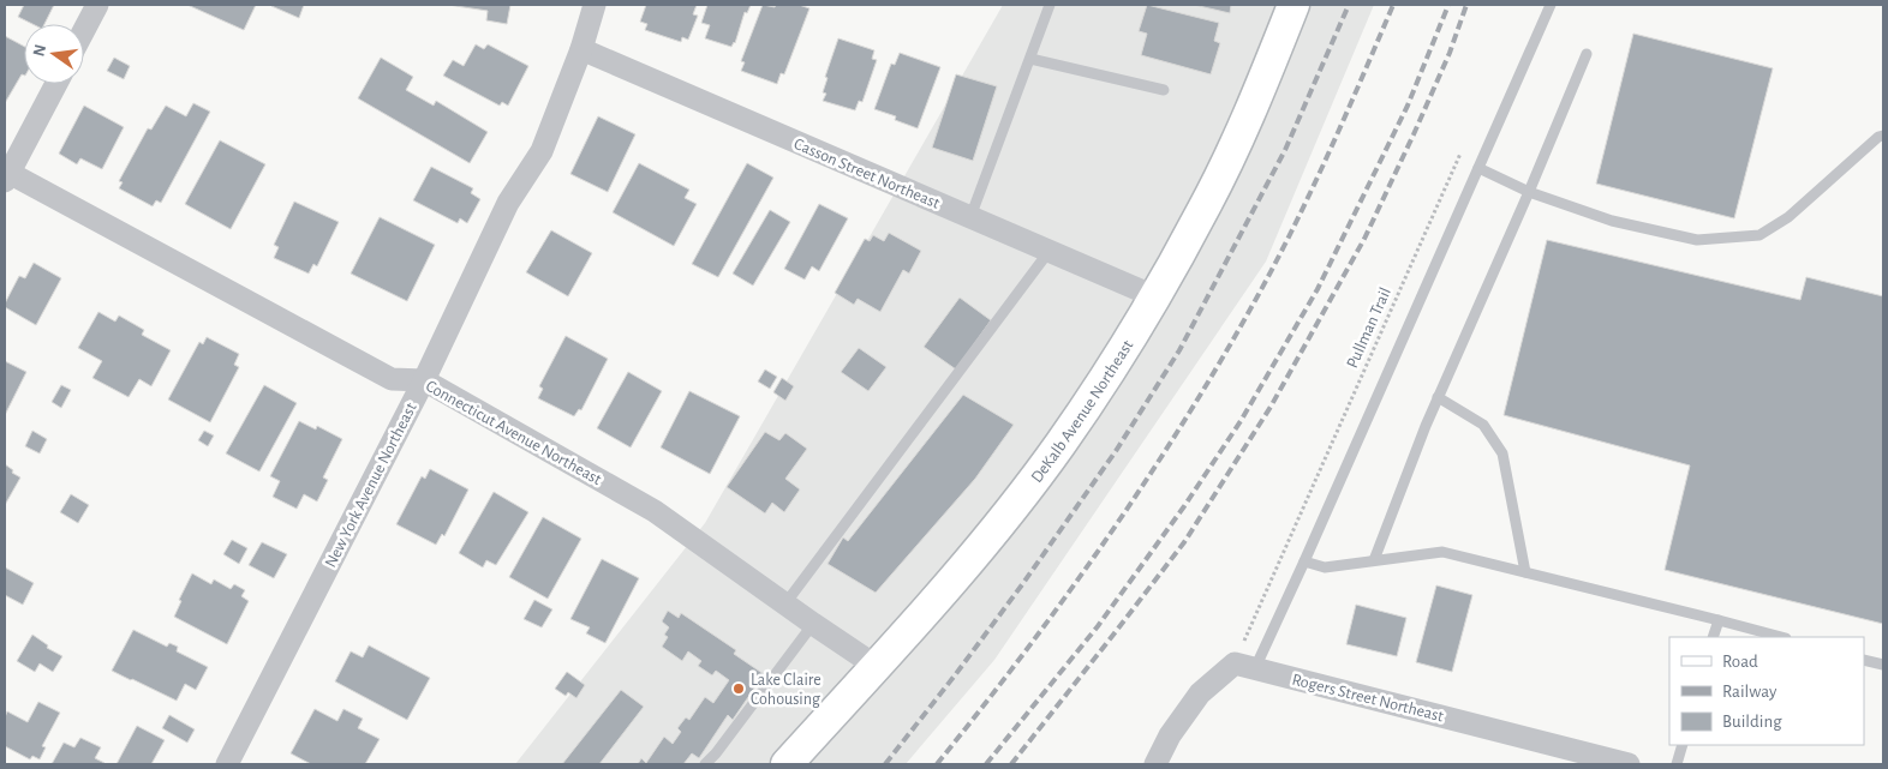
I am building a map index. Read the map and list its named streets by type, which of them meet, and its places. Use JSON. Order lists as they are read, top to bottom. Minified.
{"streets":{"main road":["DeKalb Avenue Northeast"],"street":["Casson Street Northeast","Connecticut Avenue Northeast","New York Avenue Northeast","Rogers Street Northeast"],"path":["Pullman Trail"]},"crossings":[["Casson Street Northeast","DeKalb Avenue Northeast"],["Casson Street Northeast","New York Avenue Northeast"],["Pullman Trail","Rogers Street Northeast"],["DeKalb Avenue Northeast","Connecticut Avenue Northeast"],["Connecticut Avenue Northeast","New York Avenue Northeast"]],"places":["Lake Claire Cohousing"],"legend":["Road","Railway","Building"],"north":"left"}
